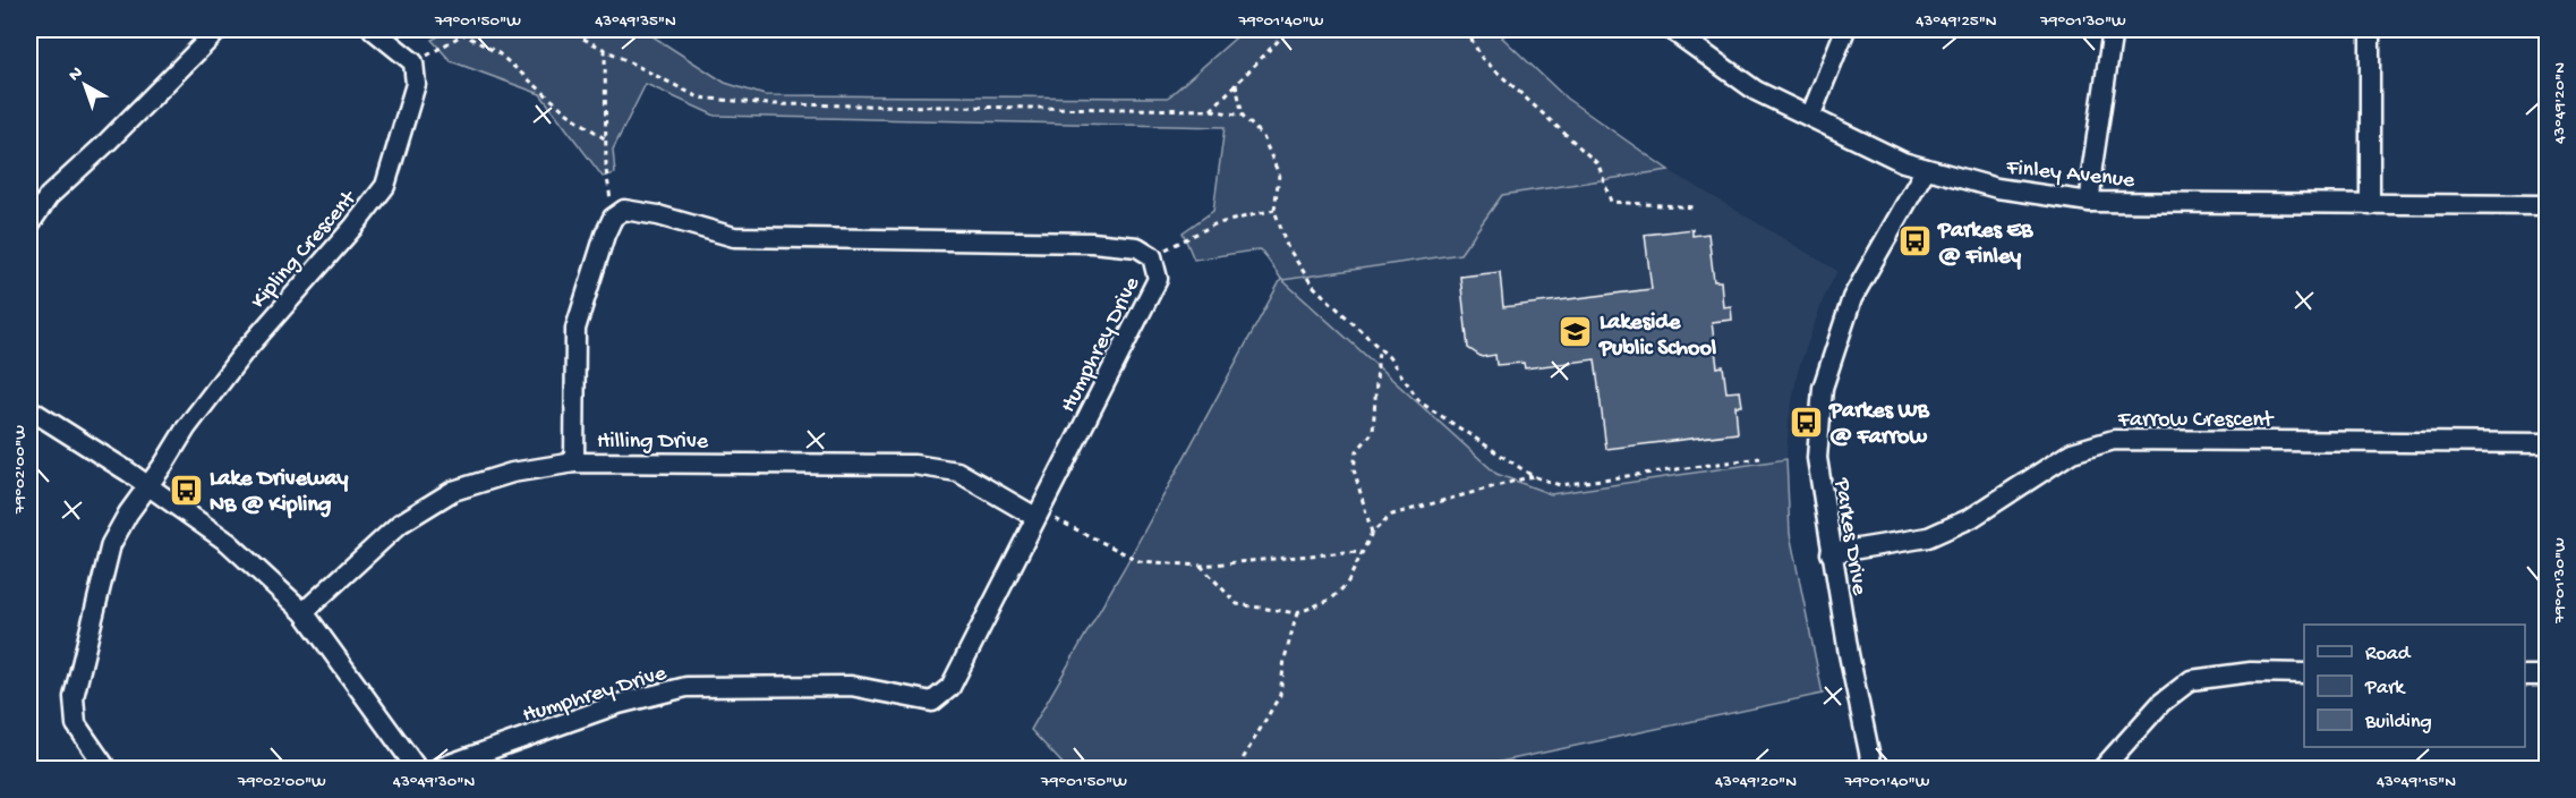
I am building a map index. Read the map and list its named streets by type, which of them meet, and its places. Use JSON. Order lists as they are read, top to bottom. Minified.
{"streets":{"street":["Finley Avenue","Kipling Crescent","Humphrey Drive","Farrow Crescent","Hilling Drive","Parkes Drive"]},"crossings":[["Finley Avenue","Parkes Drive"],["Humphrey Drive","Hilling Drive"],["Farrow Crescent","Parkes Drive"]],"places":{"bus stop":["Parkes EB @ Finley","Parkes WB @ Farrow","Lake Driveway NB @ Kipling"],"school or university":["Lakeside Public School"]},"legend":["Road","Park","Building"],"north":"top left","coordinates":["79°01'50\"W","43°49'35\"N","79°01'40\"W","43°49'25\"N","79°01'30\"W","43°49'20\"N","79°02'00\"W","43°49'30\"N","43°49'15\"N"]}
